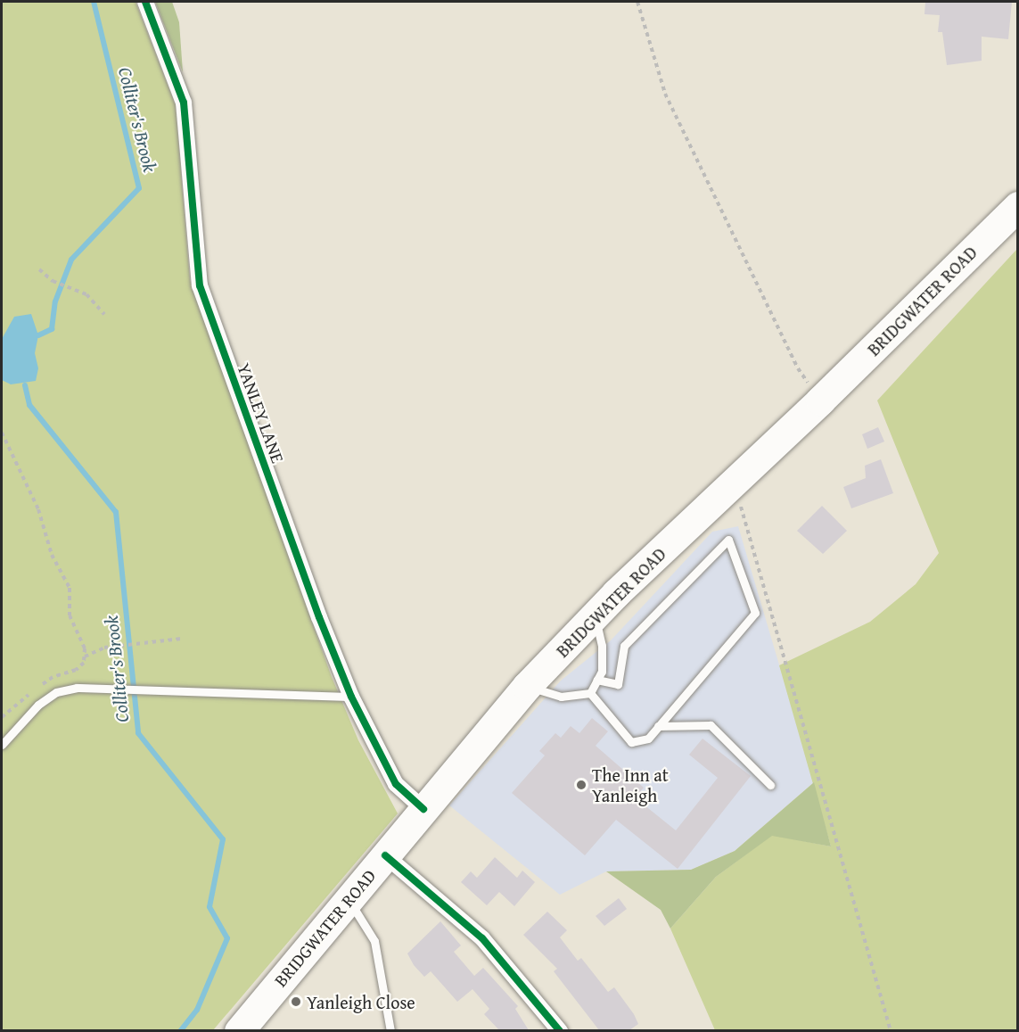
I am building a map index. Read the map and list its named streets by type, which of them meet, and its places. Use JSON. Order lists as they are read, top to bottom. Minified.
{"streets":{"highway":["BRIDGWATER ROAD"],"street":["YANLEY LANE"]},"crossings":[["BRIDGWATER ROAD","YANLEY LANE"]],"water":["Colliter's Brook"],"places":["The Inn at Yanleigh","Yanleigh Close"]}
